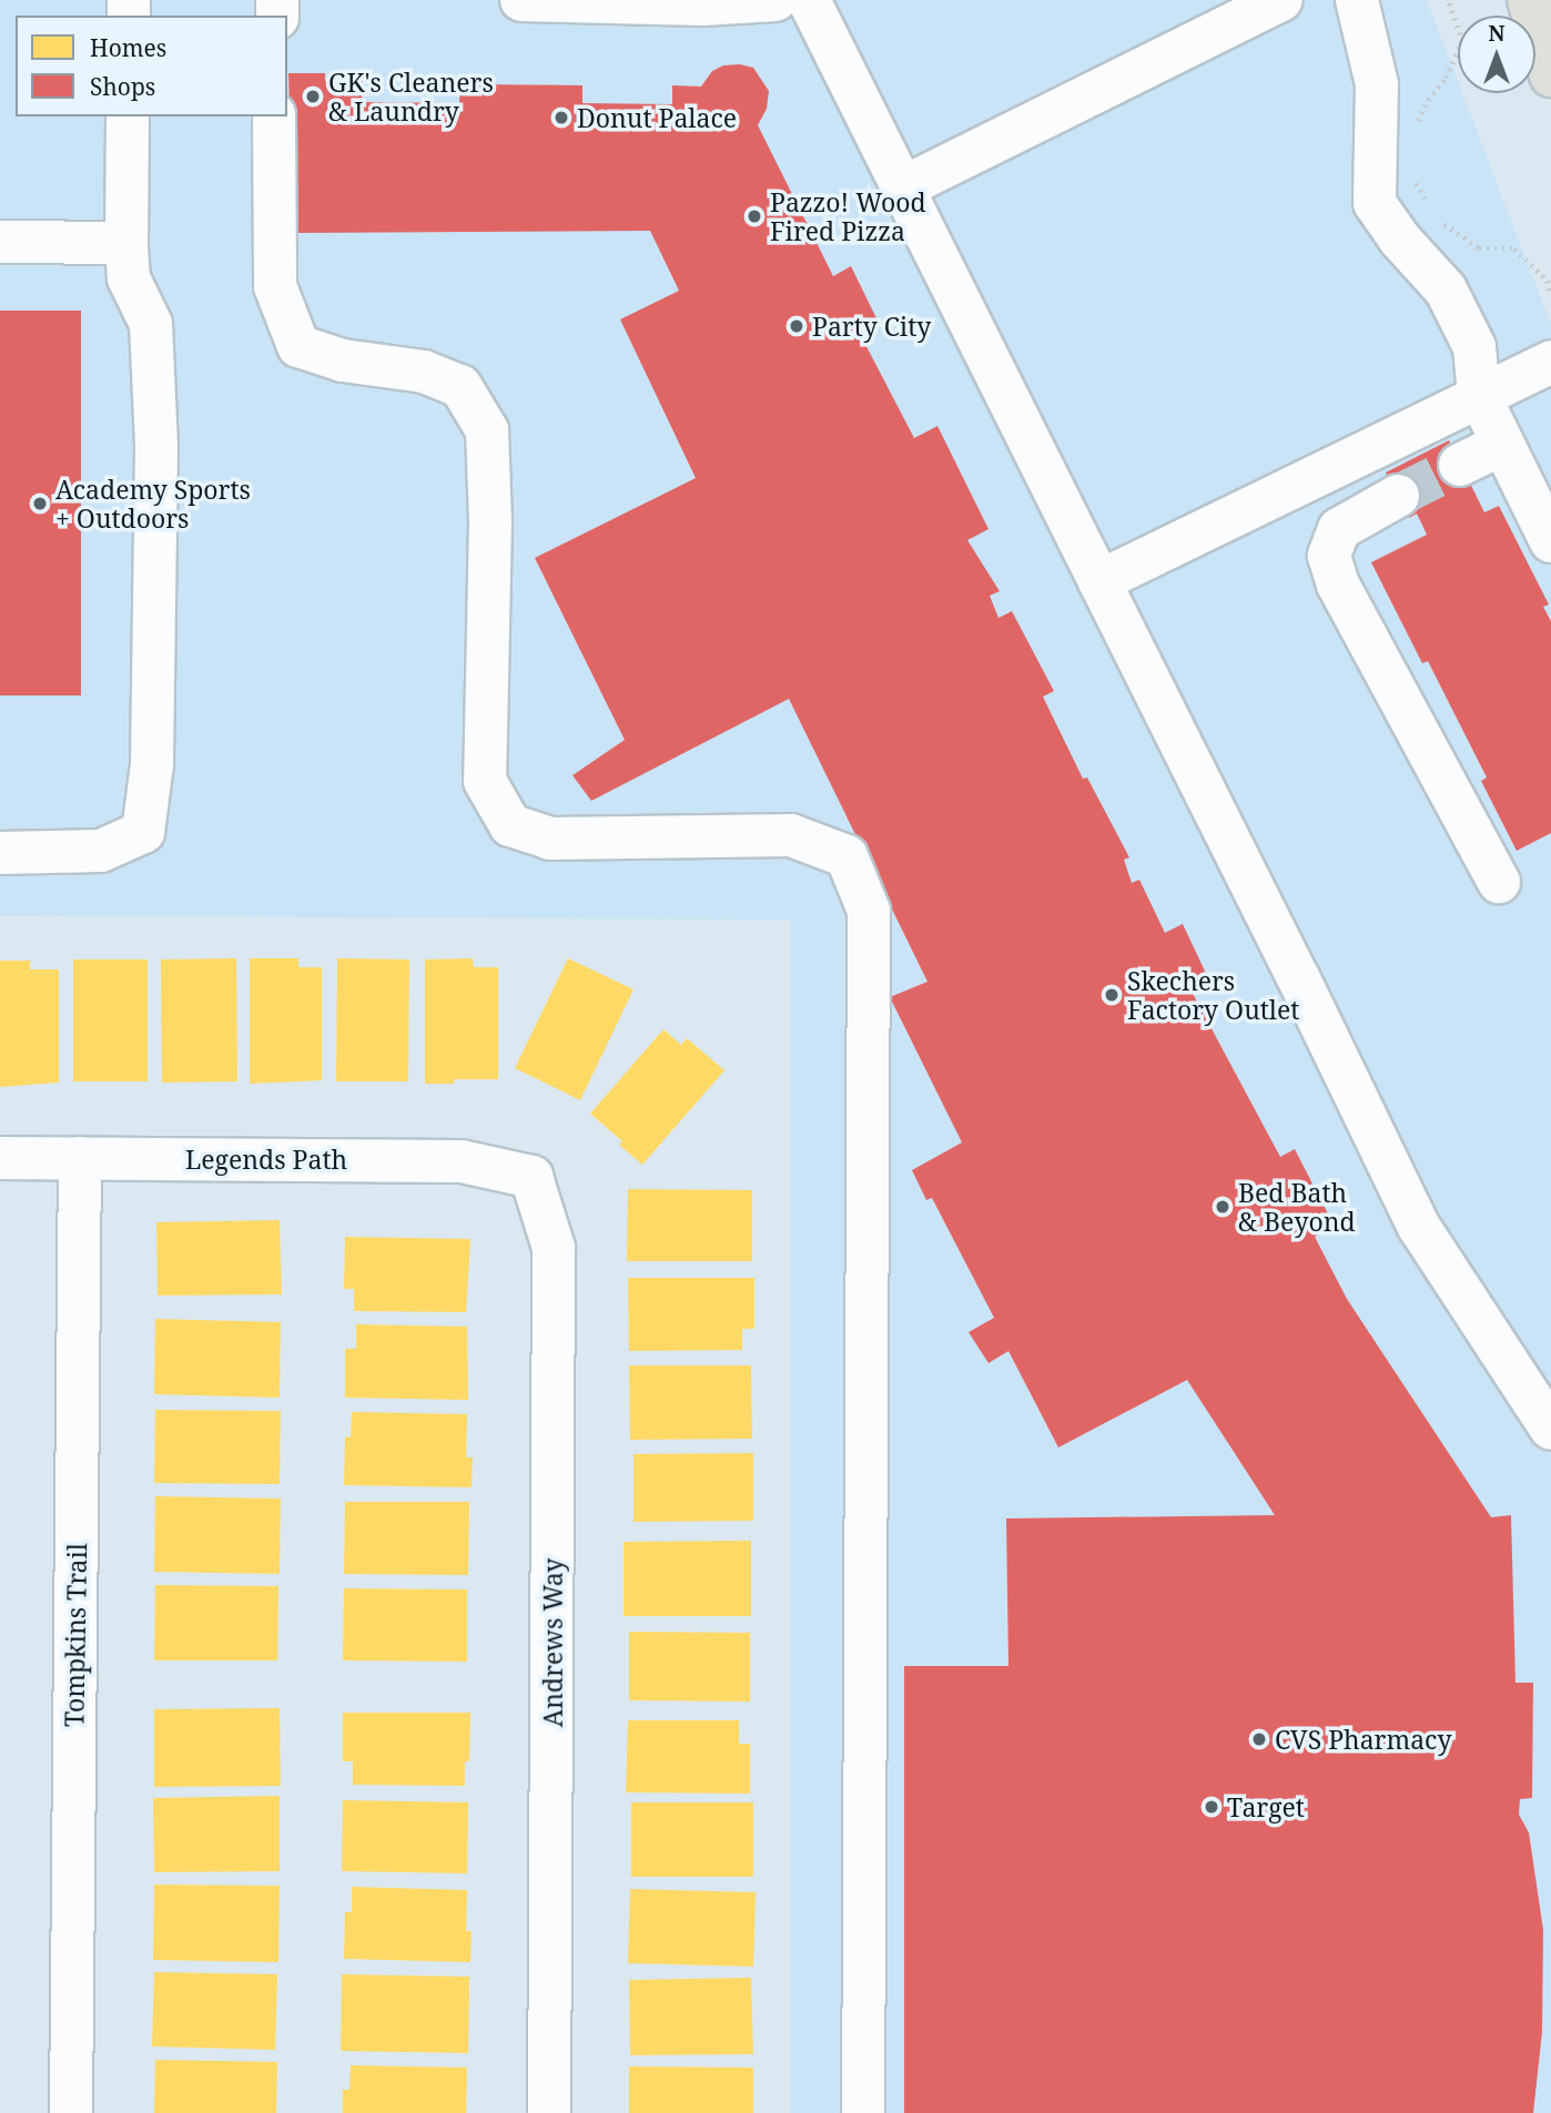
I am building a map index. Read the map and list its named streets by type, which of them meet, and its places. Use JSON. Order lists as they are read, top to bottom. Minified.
{"streets":{"street":["Legends Path","Tompkins Trail","Andrews Way"]},"crossings":[["Legends Path","Tompkins Trail"],["Legends Path","Andrews Way"]],"places":["GK's Cleaners & Laundry","Donut Palace","Pazzo! Wood Fired Pizza","Party City","Academy Sports + Outdoors","Skechers Factory Outlet","Bed Bath & Beyond","CVS Pharmacy","Target"],"legend":["Homes","Shops"],"north":"top"}
